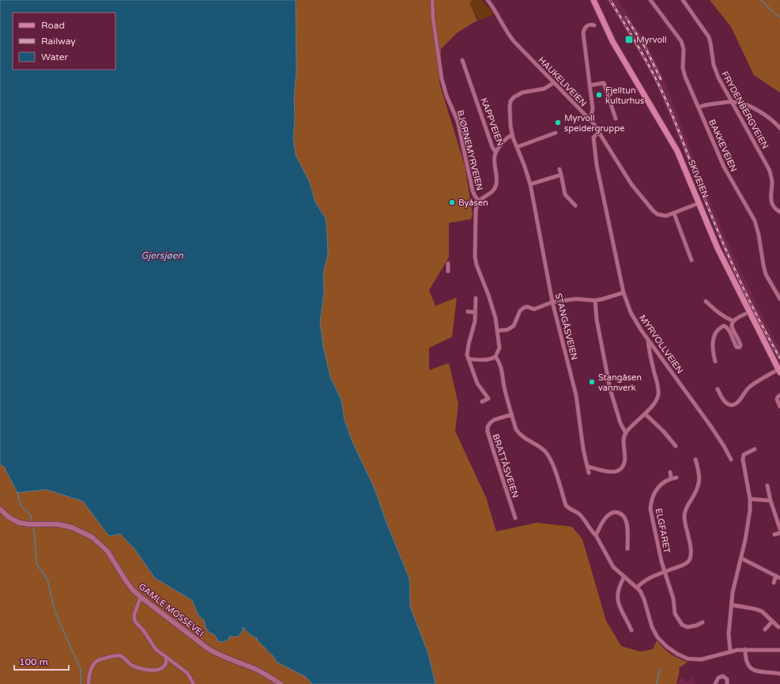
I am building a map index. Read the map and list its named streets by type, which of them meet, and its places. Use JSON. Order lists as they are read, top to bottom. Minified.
{"streets":{"main road":["SKIVEIEN","GAMLE MOSSEVEI"],"street":["HAUKELIVEIEN","FRYDENBERGVEIEN","KAPPVEIEN","BAKKEVEIEN","BJØRNEMYRVEIEN","STANGÅSVEIEN","MYRVOLLVEIEN","BRATTÅSVEIEN","ELGFARET"]},"crossings":[["HAUKELIVEIEN","SKIVEIEN"],["HAUKELIVEIEN","STANGÅSVEIEN"],["HAUKELIVEIEN","MYRVOLLVEIEN"],["KAPPVEIEN","BJØRNEMYRVEIEN"]],"water":["Gjersjøen"],"places":{"transit":["Myrvoll"],"other":["Fjelltun kulturhus","Myrvoll speidergruppe","Byåsen","Stangåsen vannverk"]},"legend":["Road","Railway","Water"],"scale_bar":"100 m"}
